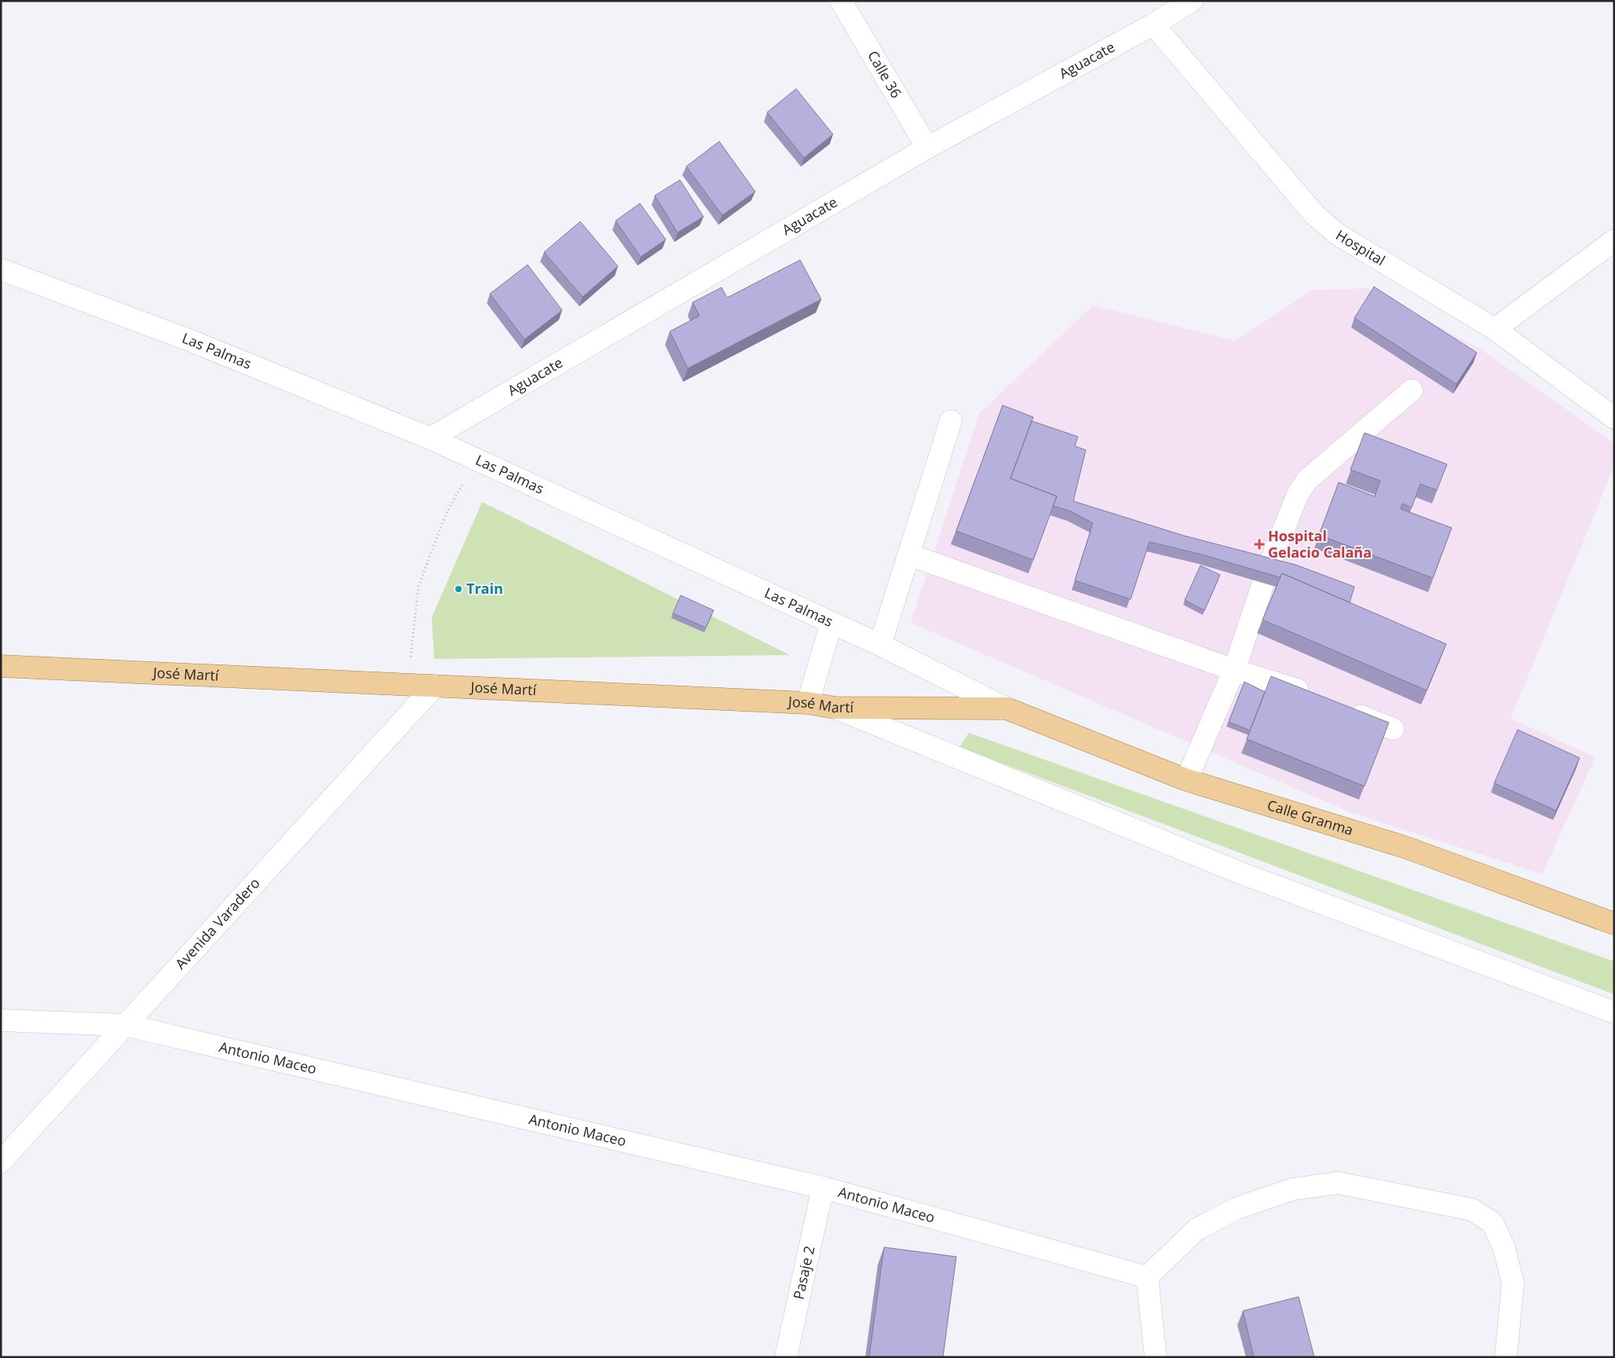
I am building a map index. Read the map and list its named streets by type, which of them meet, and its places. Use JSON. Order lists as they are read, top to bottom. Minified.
{"streets":{"main road":["José Martí","Calle Granma"],"street":["Aguacate","Calle 36","Hospital","Las Palmas","Avenida Varadero","Antonio Maceo","Pasaje 2"]},"crossings":[["Aguacate","Calle 36"],["Aguacate","Hospital"],["Aguacate","Las Palmas"],["Las Palmas","José Martí"],["Las Palmas","Calle Granma"],["José Martí","Calle Granma"],["José Martí","Avenida Varadero"],["Avenida Varadero","Antonio Maceo"],["Antonio Maceo","Pasaje 2"]],"places":{"health":["Hospital Gelacio Calaña"],"other":["Train"]}}
